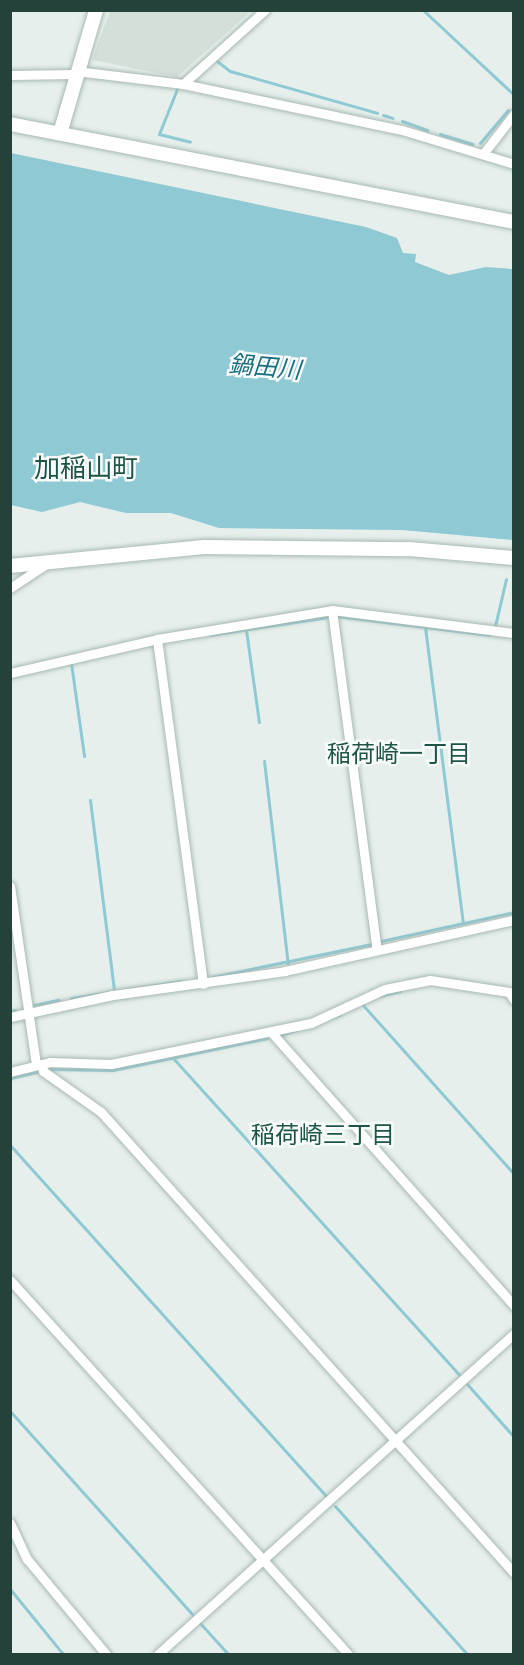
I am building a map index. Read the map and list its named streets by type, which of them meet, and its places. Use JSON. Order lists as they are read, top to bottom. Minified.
{"districts":["加稲山町","稲荷崎一丁目","稲荷崎三丁目"],"water":["鍋田川"]}
